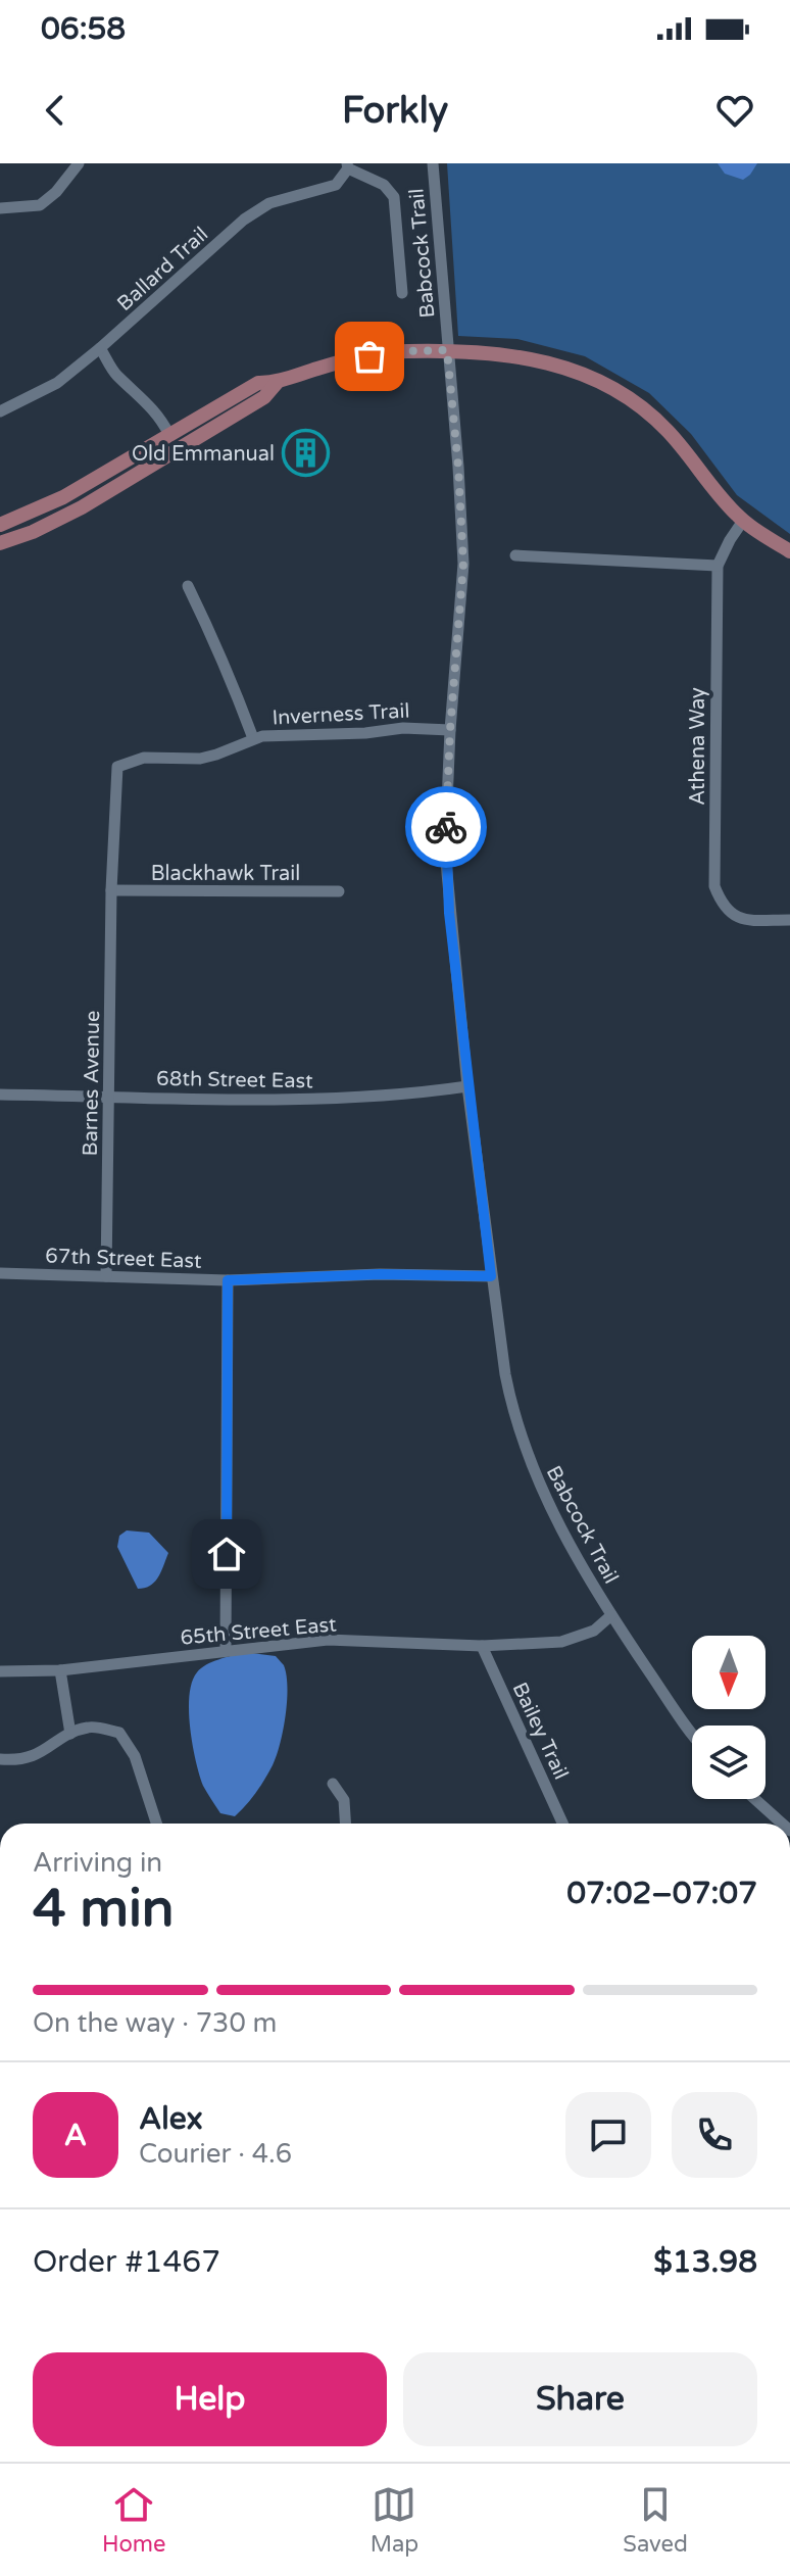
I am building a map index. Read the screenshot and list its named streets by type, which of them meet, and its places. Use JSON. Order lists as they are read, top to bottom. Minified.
{"streets":{"street":["Babcock Trail","Ballard Trail","Inverness Trail","Athena Way","Blackhawk Trail","68th Street East","Barnes Avenue","67th Street East","65th Street East","Bailey Trail"]},"crossings":[["Babcock Trail","Inverness Trail"],["Babcock Trail","68th Street East"],["Babcock Trail","67th Street East"],["Babcock Trail","65th Street East"],["Inverness Trail","Blackhawk Trail"],["Inverness Trail","Barnes Avenue"],["Blackhawk Trail","Barnes Avenue"],["68th Street East","Barnes Avenue"],["Barnes Avenue","67th Street East"],["65th Street East","Bailey Trail"]],"places":{"building":["Old Emmanual"]},"north":"bottom","page":{"status":"06:58","header":"Forkly","heading":["4 min","Arriving in","07:02–07:07"],"panel":["Alex","Courier · 4.6","Order #1467","$13.98"],"bar":"On the way · 730 m","round":"A","buttons":["Help","Share"],"tabs":["Home","Map","Saved"]}}
